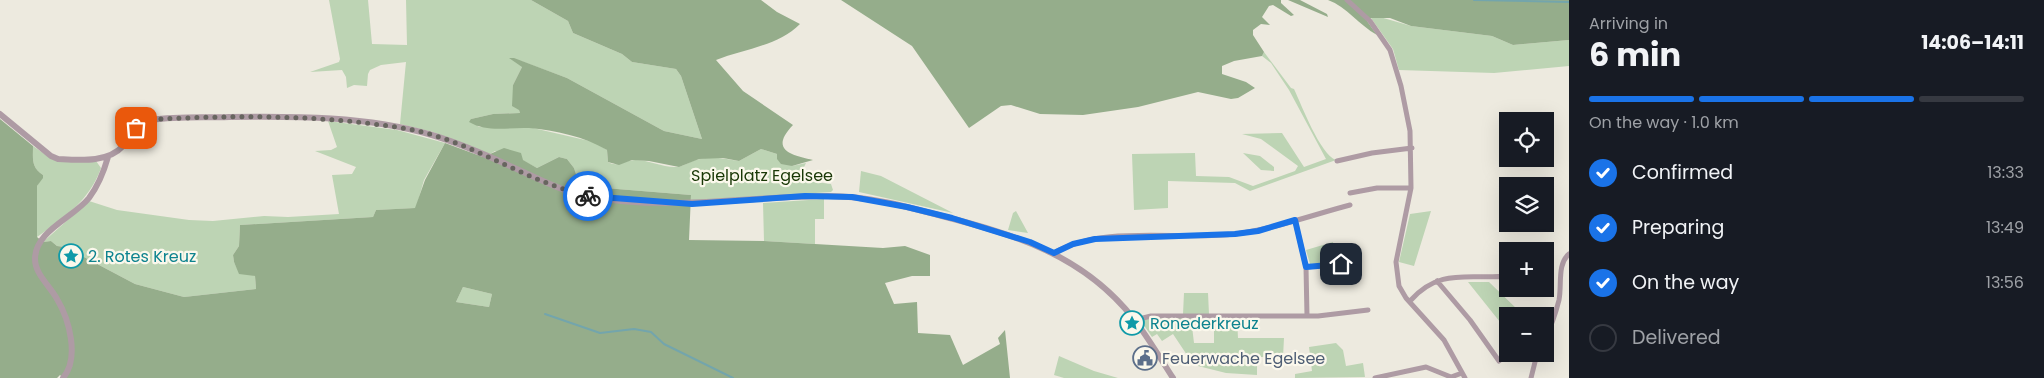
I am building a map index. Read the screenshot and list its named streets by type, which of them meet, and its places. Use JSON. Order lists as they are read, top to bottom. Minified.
{"parks":["Spielplatz Egelsee"],"places":{"place":["2. Rotes Kreuz","Ronederkreuz"],"public building":["Feuerwache Egelsee"]},"page":{"heading":["6 min","Arriving in","14:06–14:11"],"bar":"On the way · 1.0 km","map_buttons":["+","−"],"list":[["Confirmed","13:33"],["Preparing","13:49"],["On the way","13:56"],"Delivered"]}}
